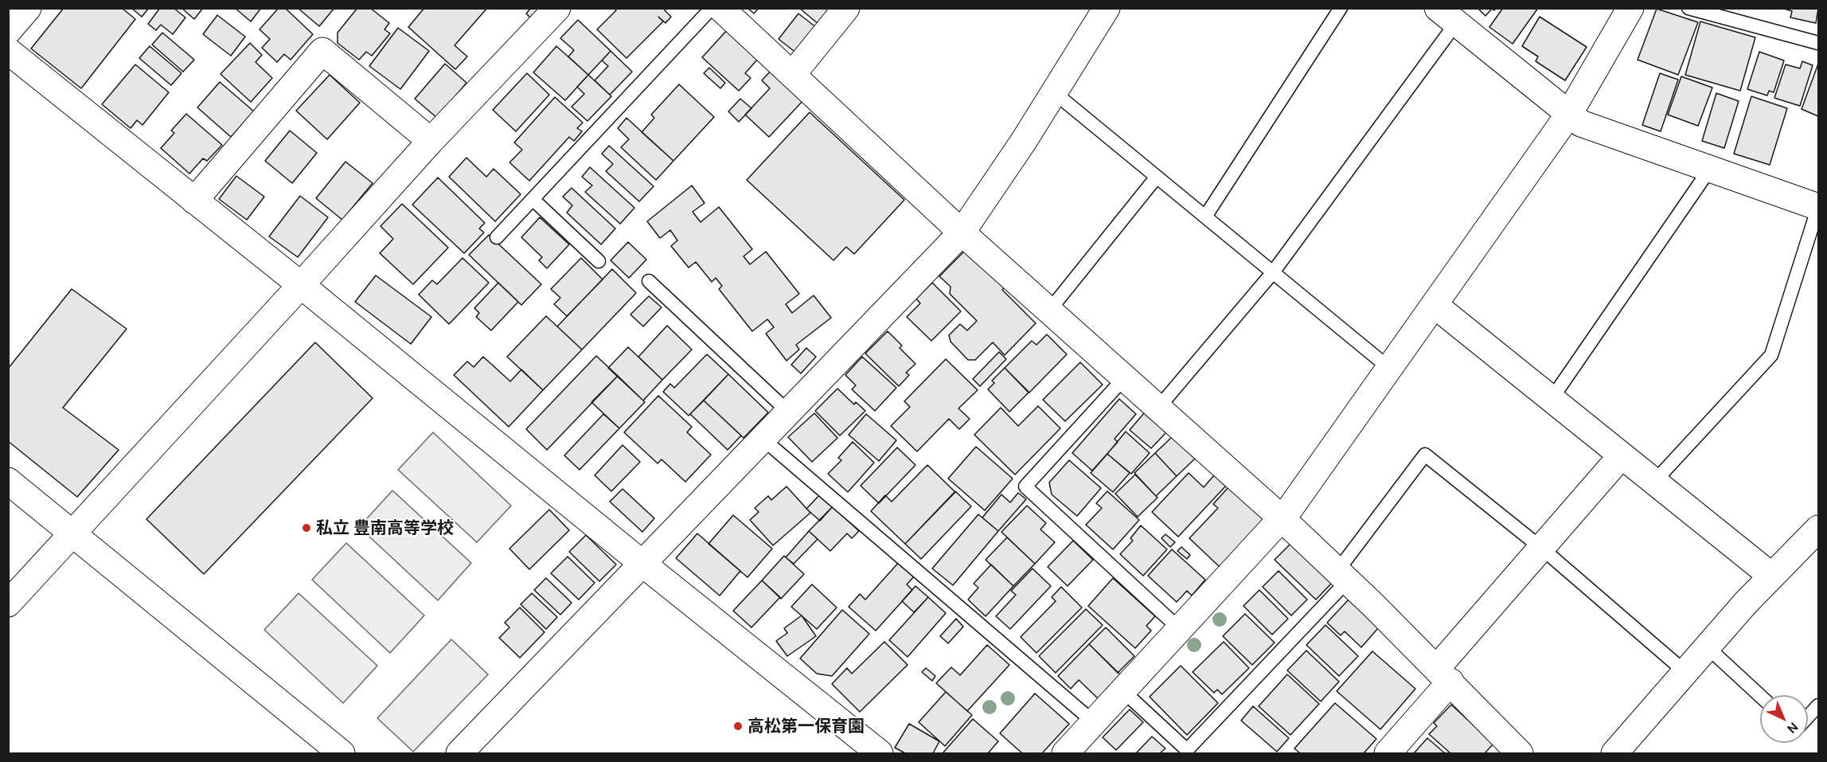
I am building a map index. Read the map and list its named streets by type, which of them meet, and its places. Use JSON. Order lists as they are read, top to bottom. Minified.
{"places":["私立 豊南高等学校","高松第一保育園"],"north":"bottom right"}
